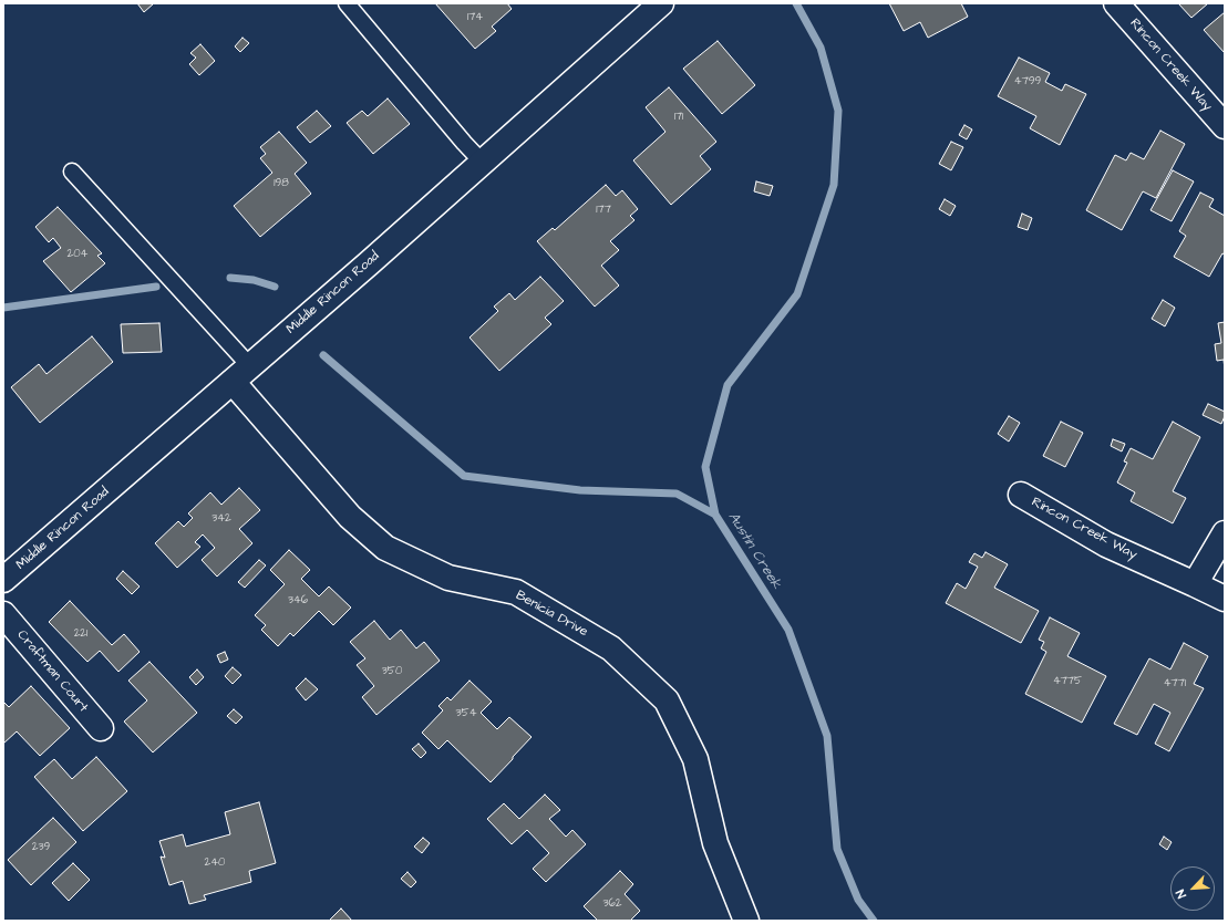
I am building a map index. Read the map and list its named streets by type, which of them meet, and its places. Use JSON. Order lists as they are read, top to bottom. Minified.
{"streets":{"street":["Rincon Creek Way","Middle Rincon Road","Benicia Drive","Craftman Court"]},"crossings":[["Middle Rincon Road","Benicia Drive"]],"water":["Austin Creek"],"house_numbers":["174","4799","171","198","177","204","342","346","221","350","4775","4771","354","239","240","362"],"north":"bottom left"}
